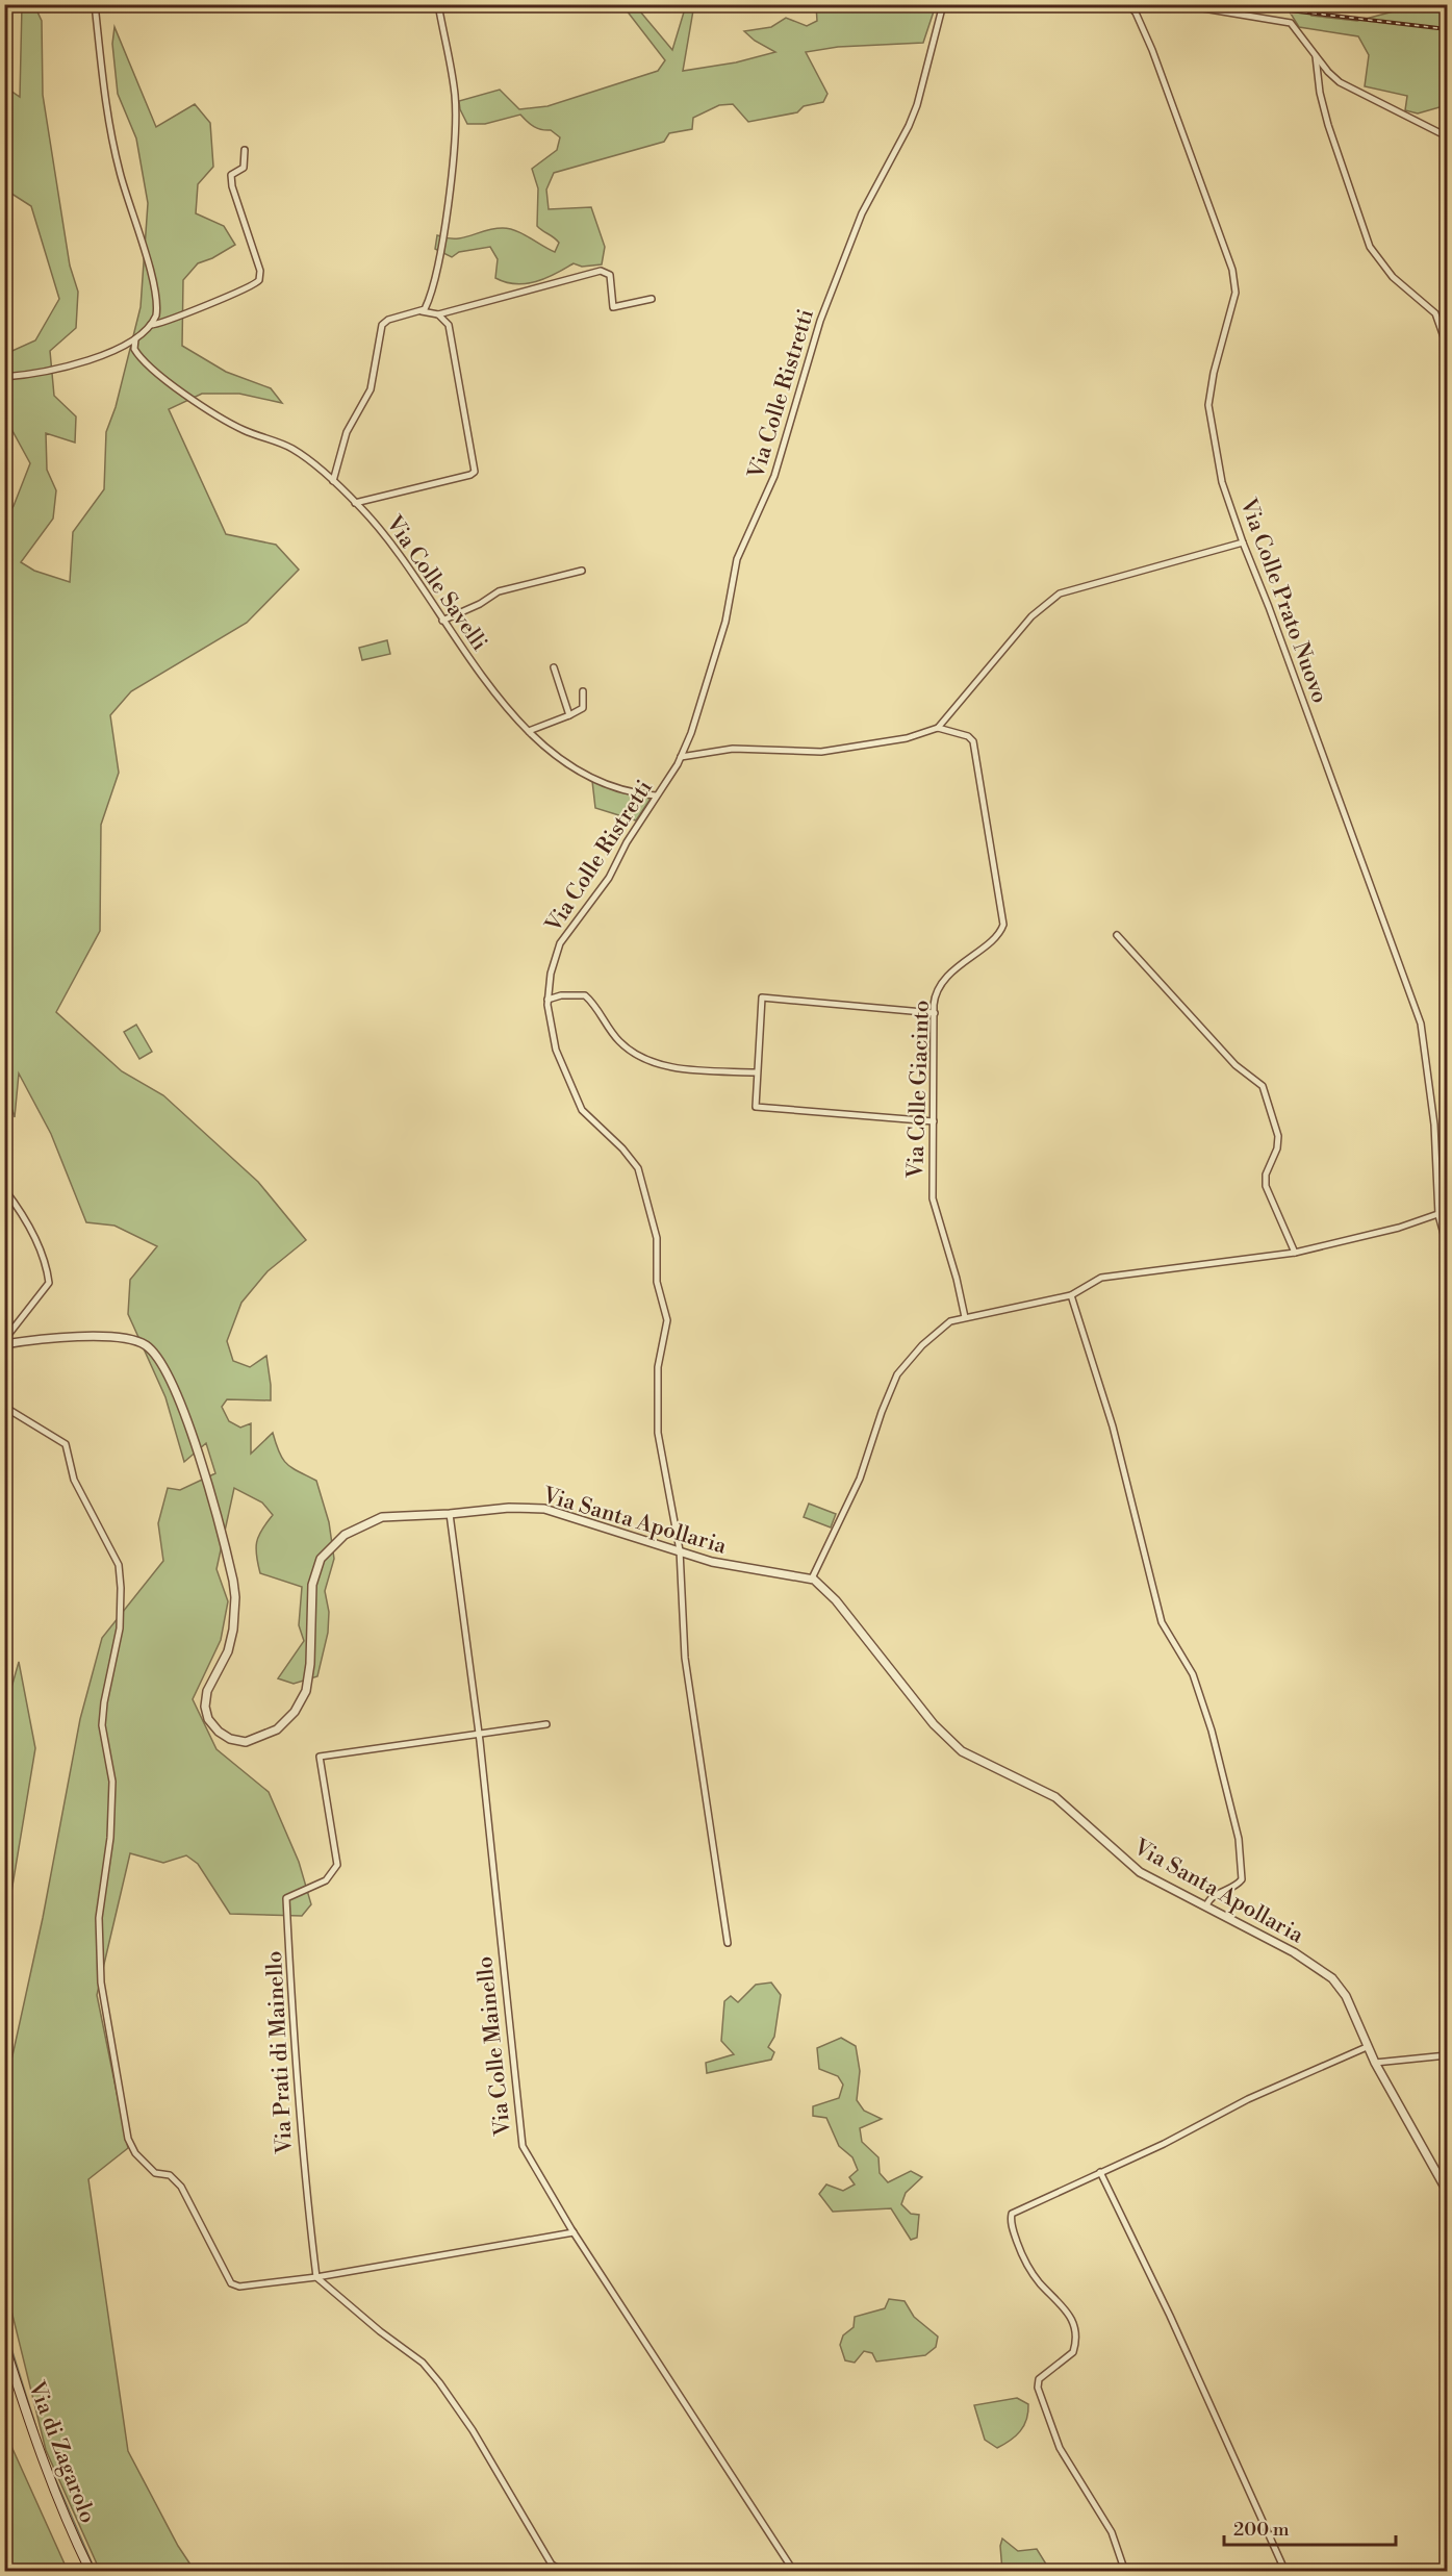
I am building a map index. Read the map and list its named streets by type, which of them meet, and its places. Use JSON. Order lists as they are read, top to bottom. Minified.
{"streets":{"main road":["Via di Zagarolo"],"street":["Via Colle Ristretti","Via Colle Savelli","Via Colle Prato Nuovo","Via Colle Giacinto","Via Santa Apollaria","Via Colle Mainello","Via Prati di Mainello"]},"crossings":[["Via Colle Ristretti","Via Colle Savelli"],["Via Colle Ristretti","Via Santa Apollaria"],["Via Santa Apollaria","Via Colle Mainello"],["Via Colle Mainello","Via Prati di Mainello"]],"scale_bar":"200 m"}
